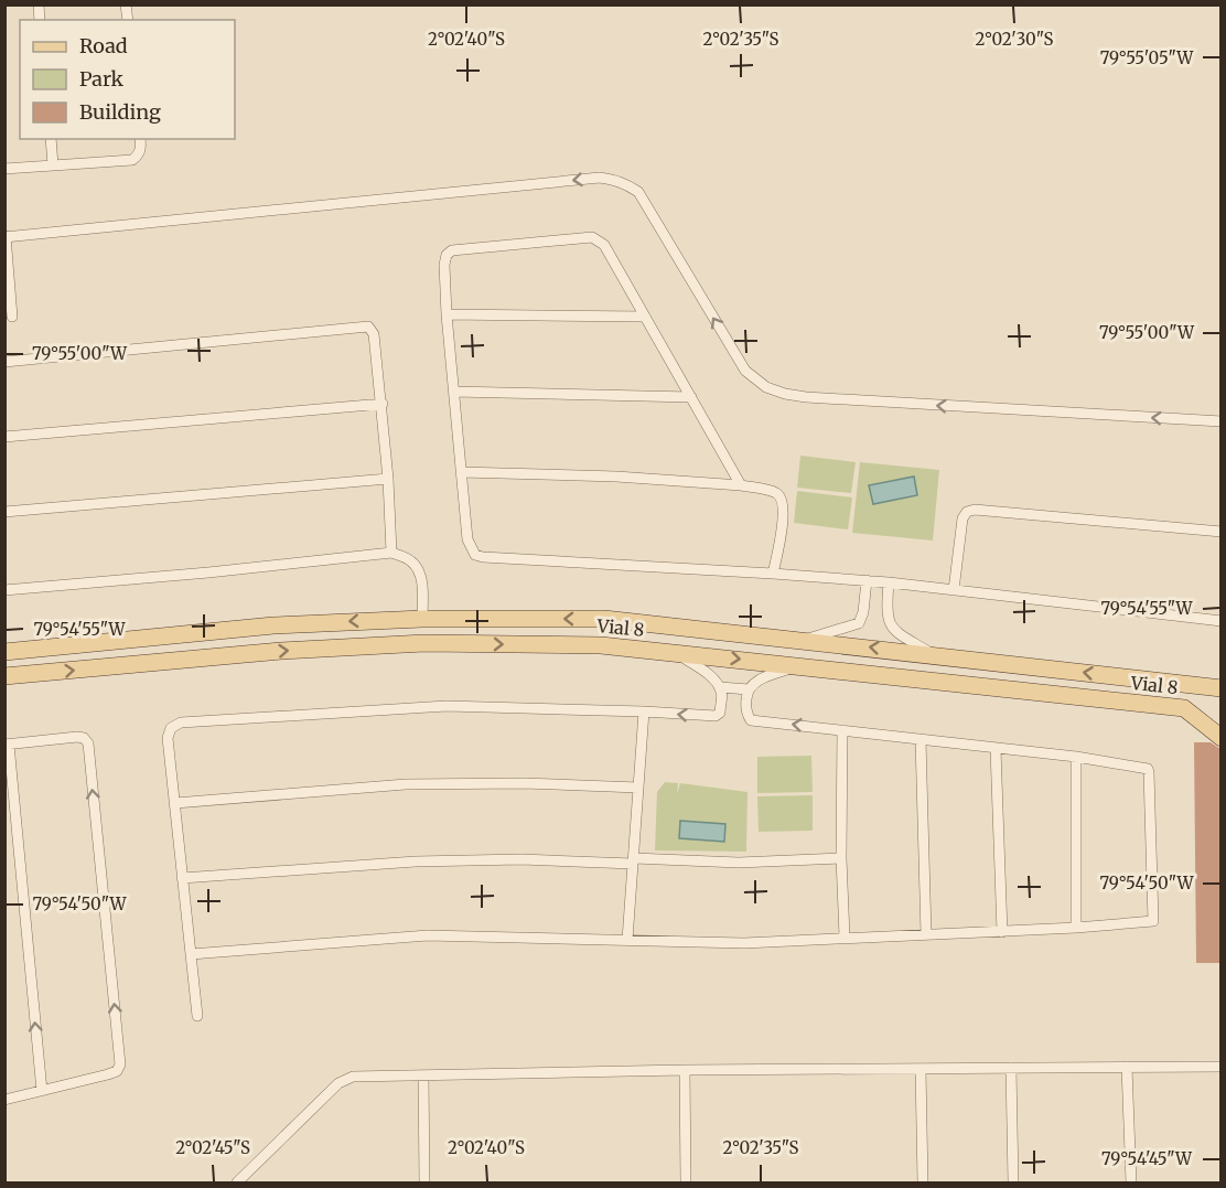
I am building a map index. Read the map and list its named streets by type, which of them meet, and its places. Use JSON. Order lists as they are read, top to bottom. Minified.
{"streets":{"main road":["Vial 8"]},"legend":["Road","Park","Building"],"coordinates":["2°02'40\"S","2°02'35\"S","2°02'30\"S","79°55'05\"W","79°55'00\"W","79°54'55\"W","79°54'50\"W","2°02'45\"S","79°54'45\"W"]}
